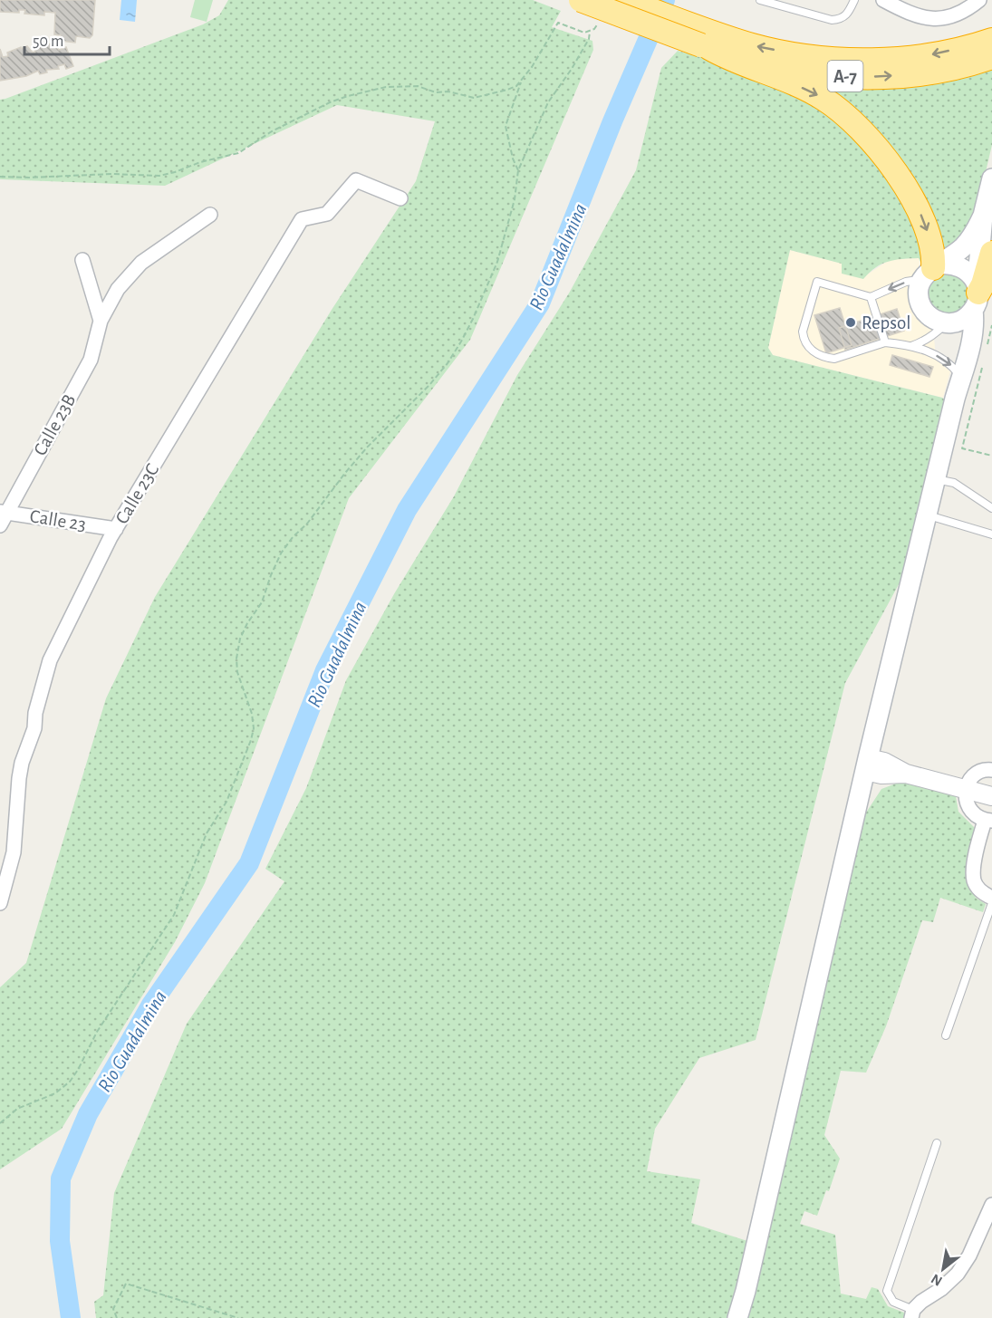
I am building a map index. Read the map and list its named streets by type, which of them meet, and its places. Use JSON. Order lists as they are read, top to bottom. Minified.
{"streets":{"highway":["A-7"],"street":["Calle 23B","Calle 23C","Calle 23"]},"crossings":[["Calle 23B","Calle 23"],["Calle 23C","Calle 23"]],"water":["Rio Guadalmina"],"places":["Repsol"],"scale_bar":"50 m","north":"bottom left"}
